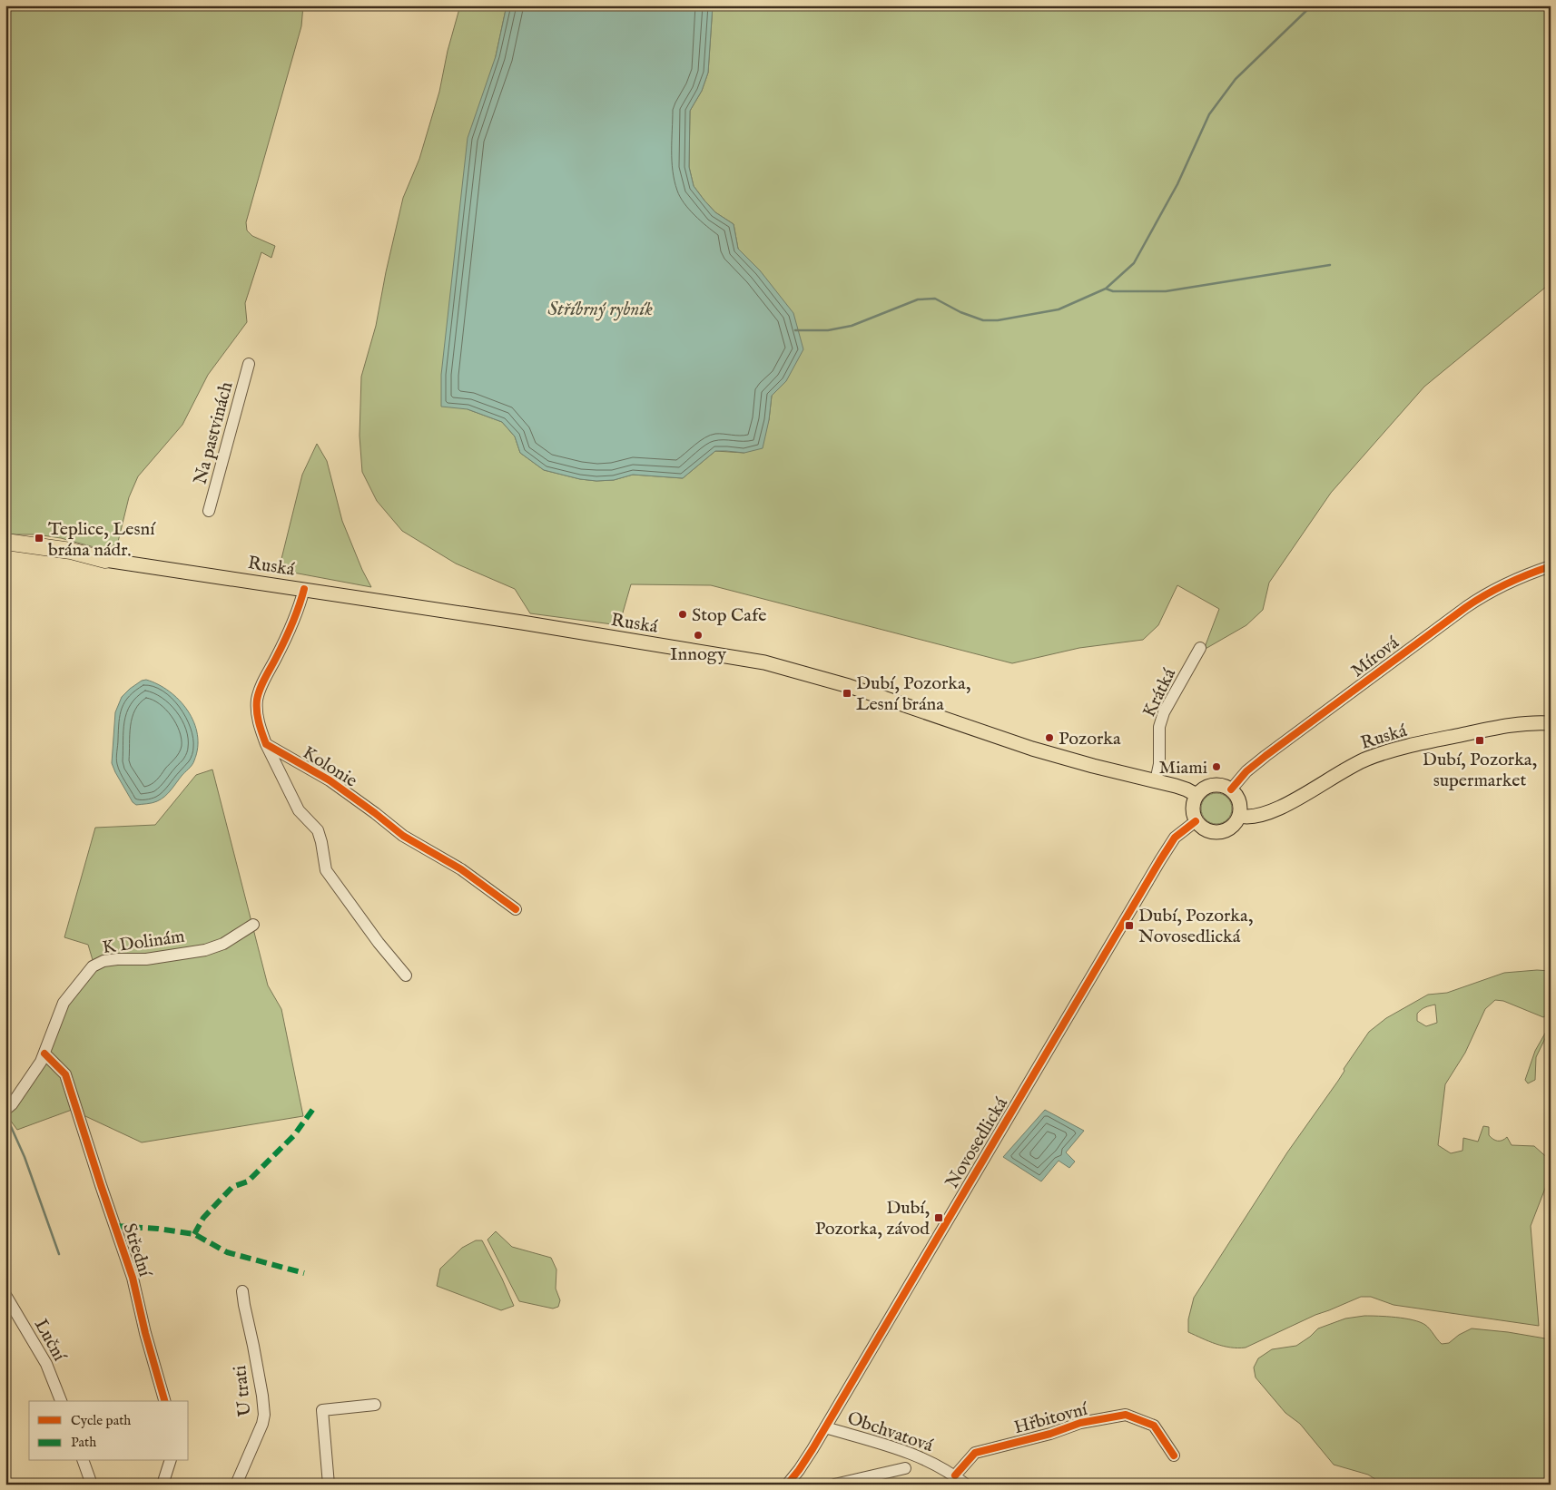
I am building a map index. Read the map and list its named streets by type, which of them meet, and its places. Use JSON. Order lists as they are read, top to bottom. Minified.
{"streets":{"main road":["Ruská"],"street":["Na pastvinách","Mírová","Krátká","Kolonie","K Dolinám","Novosedlická","Střední","Luční","U trati","Hřbitovní","Obchvatová"]},"crossings":[["Ruská","Mírová"],["Ruská","Krátká"],["Ruská","Kolonie"],["Ruská","Novosedlická"],["Mírová","Novosedlická"],["K Dolinám","Střední"],["Novosedlická","Obchvatová"],["Hřbitovní","Obchvatová"]],"water":["Stříbrný rybník"],"places":{"transit":["Teplice, Lesní brána nádr.","Dubí, Pozorka, Lesní brána","Dubí, Pozorka, supermarket","Dubí, Pozorka, Novosedlická","Dubí, Pozorka, závod"],"other":["Stop Cafe","Innogy","Pozorka","Miami"]},"legend":["Cycle path","Path"]}
